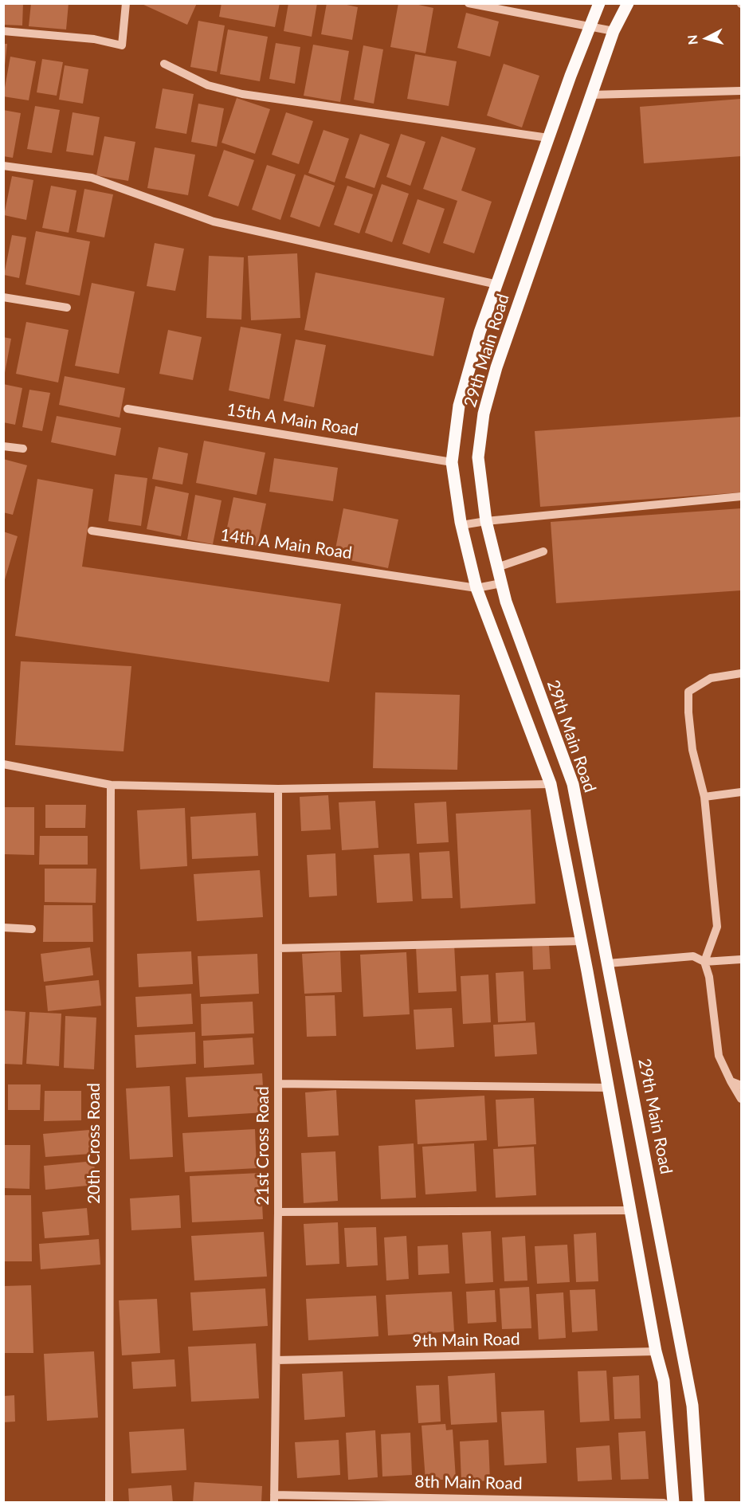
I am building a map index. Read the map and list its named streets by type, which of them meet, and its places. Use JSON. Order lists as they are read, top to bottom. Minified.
{"streets":{"main road":["29th Main Road"],"street":["15th A Main Road","14th A Main Road","20th Cross Road","21st Cross Road","9th Main Road","8th Main Road"]},"crossings":[["29th Main Road","15th A Main Road"],["29th Main Road","14th A Main Road"],["29th Main Road","9th Main Road"],["21st Cross Road","9th Main Road"],["21st Cross Road","8th Main Road"]],"north":"left"}
